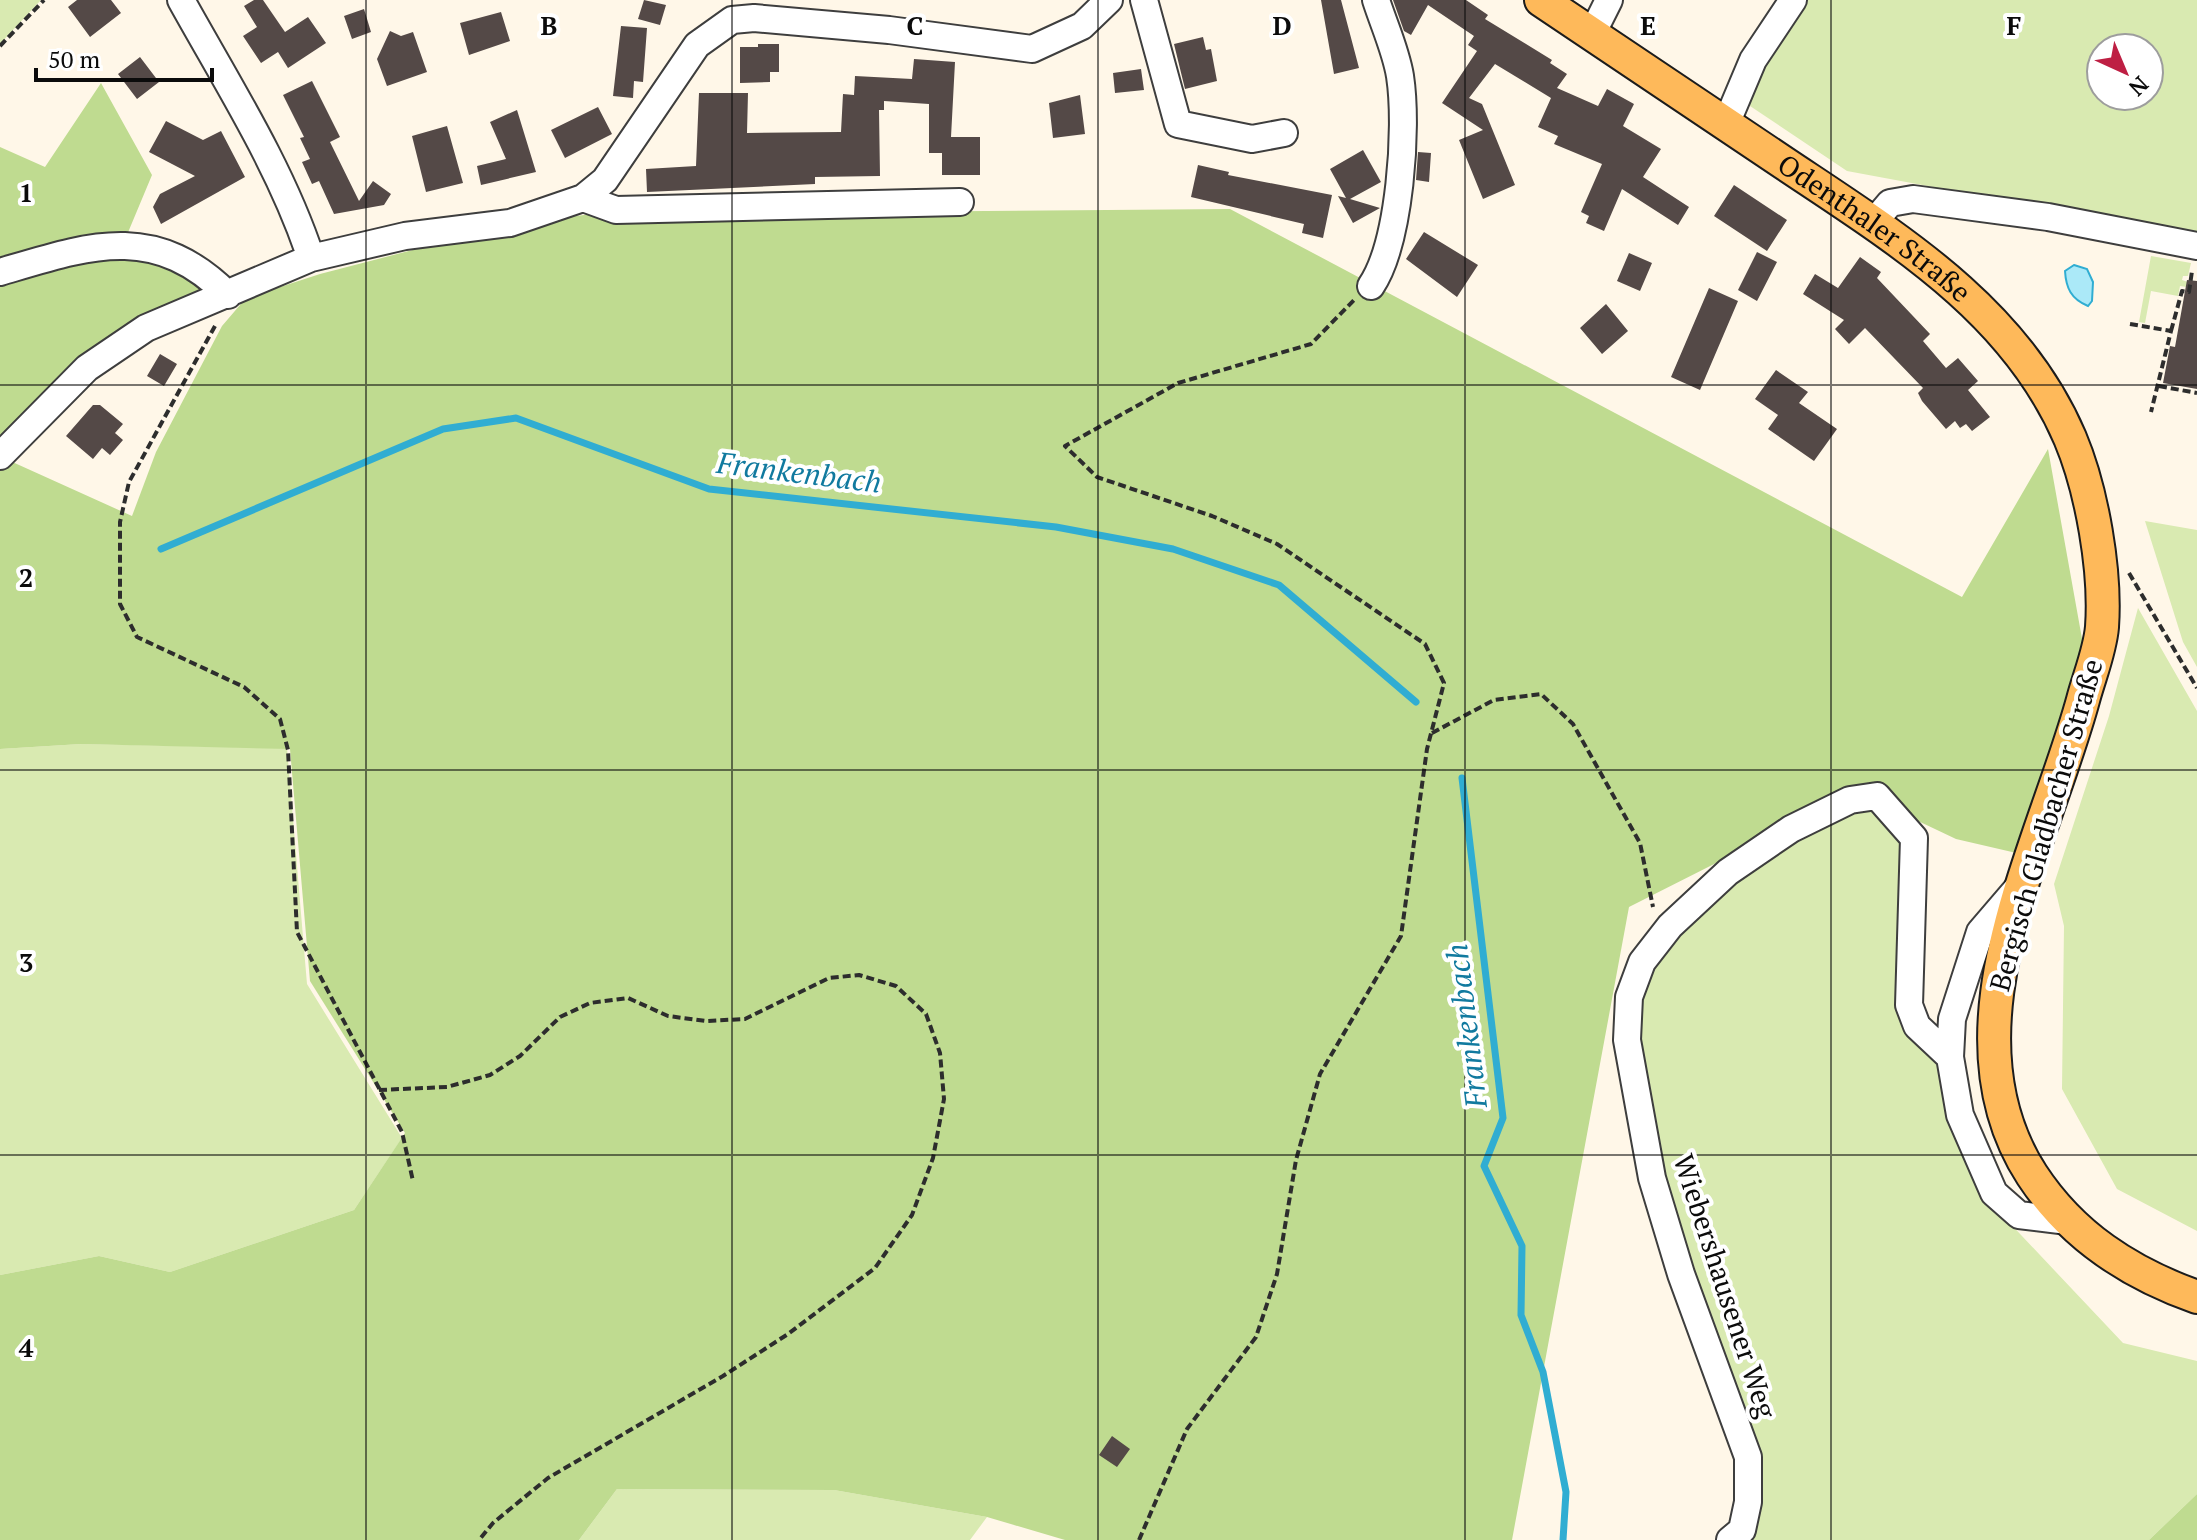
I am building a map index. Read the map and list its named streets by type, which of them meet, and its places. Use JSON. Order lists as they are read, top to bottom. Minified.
{"streets":{"main road":["Odenthaler Straße","Bergisch Gladbacher Straße"],"street":["Wiebershausener Weg"]},"crossings":[["Odenthaler Straße","Bergisch Gladbacher Straße"]],"water":["Frankenbach"],"scale_bar":"50 m","north":"bottom right","grid":{"columns":["B","C","D","E","F"],"rows":["1","2","3","4"]}}
